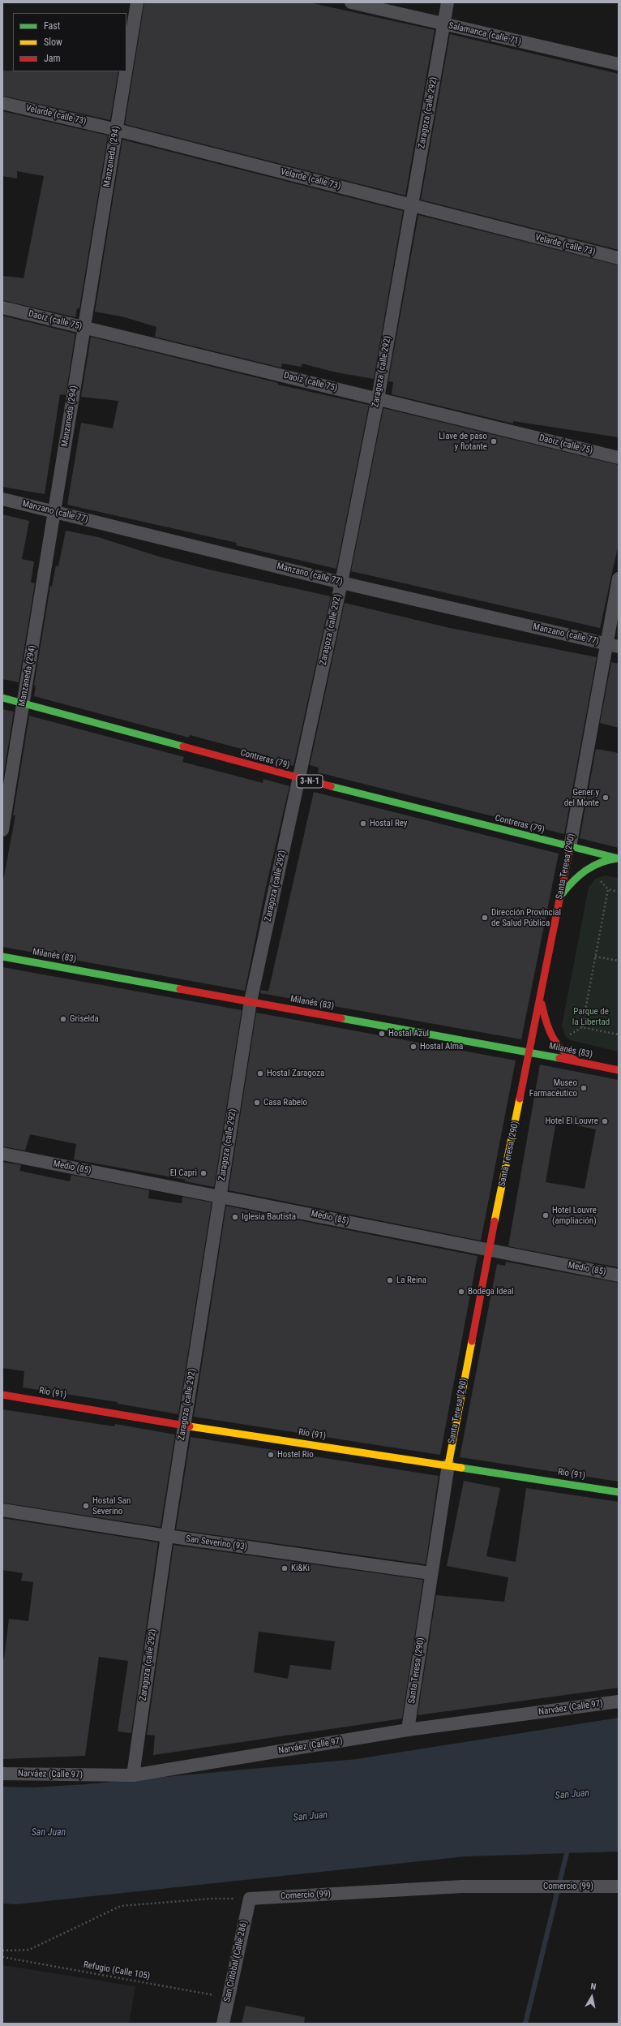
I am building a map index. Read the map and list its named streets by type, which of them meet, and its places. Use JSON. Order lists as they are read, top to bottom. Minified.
{"streets":{"street":["Salamanca (calle 71)","Zaragoza (calle 292)","Velarde (calle 73)","Manzaneda (294)","Daoiz (calle 75)","Manzano (calle 77)","Contreras (79)","3-N-1","Santa Teresa (290)","Milanés (83)","Medio (85)","Río (91)","San Severino (93)","Narváez (Calle 97)","Comercio (99)","San Critóbal (Calle 286)"],"path":["Refugio (Calle 105)"]},"crossings":[["Salamanca (calle 71)","Zaragoza (calle 292)"],["Zaragoza (calle 292)","Velarde (calle 73)"],["Zaragoza (calle 292)","Daoiz (calle 75)"],["Zaragoza (calle 292)","Manzano (calle 77)"],["Zaragoza (calle 292)","Contreras (79)"],["Zaragoza (calle 292)","Milanés (83)"],["Zaragoza (calle 292)","Medio (85)"],["Zaragoza (calle 292)","Río (91)"],["Zaragoza (calle 292)","San Severino (93)"],["Zaragoza (calle 292)","Narváez (Calle 97)"],["Velarde (calle 73)","Manzaneda (294)"],["Manzaneda (294)","Daoiz (calle 75)"],["Manzaneda (294)","Manzano (calle 77)"],["Manzaneda (294)","Contreras (79)"],["Manzano (calle 77)","Santa Teresa (290)"],["Contreras (79)","Santa Teresa (290)"],["Santa Teresa (290)","Milanés (83)"],["Santa Teresa (290)","Medio (85)"],["Santa Teresa (290)","Río (91)"],["Santa Teresa (290)","San Severino (93)"],["Santa Teresa (290)","Narváez (Calle 97)"],["Comercio (99)","San Critóbal (Calle 286)"],["San Critóbal (Calle 286)","Refugio (Calle 105)"]],"water":["San Juan"],"parks":["Parque de la Libertad"],"places":["Llave de paso y flotante","Gener y del Monte","Hostal Rey","Dirección Provincial de Salud Pública","Griselda","Hostal Azul","Hostal Alma","Hostal Zaragoza","Museo Farmacéutico","Casa Rabelo","Hotel El Louvre","El Capri","Hotel Louvre (ampliación)","Iglesia Bautista","La Reina","Bodega Ideal","Hostel Rio","Hostal San Severino","Ki&Ki"],"legend":["Fast","Slow","Jam"],"north":"top"}
